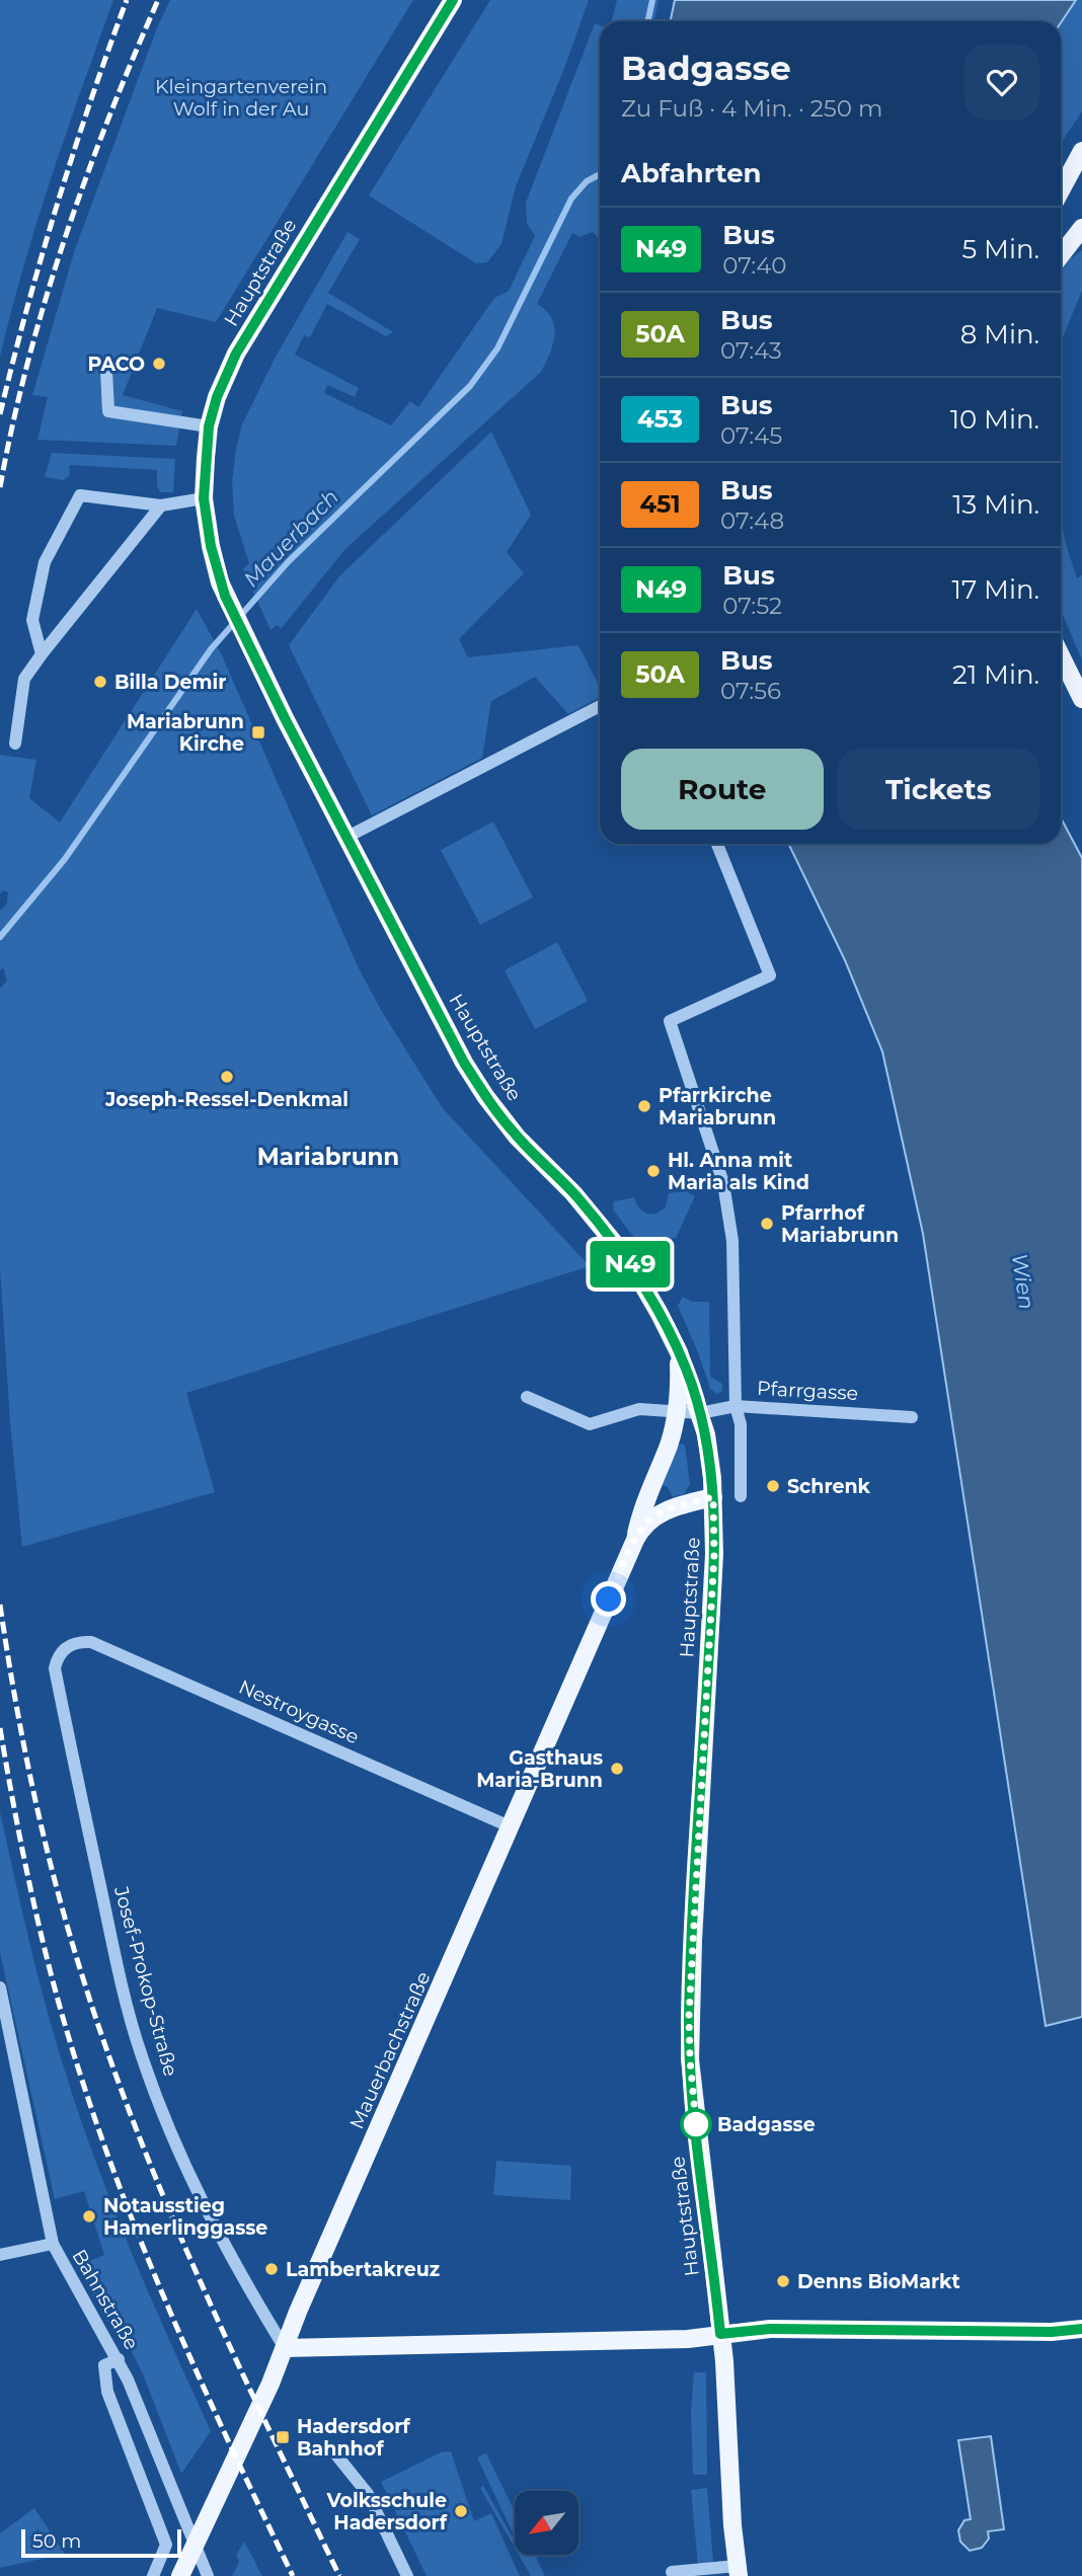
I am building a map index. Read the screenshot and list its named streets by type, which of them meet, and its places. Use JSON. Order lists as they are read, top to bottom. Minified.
{"streets":{"main road":["Hauptstraße","Mauerbachstraße"],"street":["Pfarrgasse","Nestroygasse","Josef-Prokop-Straße","Bahnstraße"]},"crossings":[["Hauptstraße","Pfarrgasse"],["Hauptstraße","Mauerbachstraße"],["Pfarrgasse","Mauerbachstraße"],["Nestroygasse","Josef-Prokop-Straße"],["Nestroygasse","Mauerbachstraße"],["Josef-Prokop-Straße","Mauerbachstraße"],["Mauerbachstraße","Bahnstraße"]],"districts":["Mariabrunn"],"water":["Mauerbach","Wien"],"parks":["Kleingartenverein Wolf in der Au"],"places":{"other":["PACO","Billa Demir","Joseph-Ressel-Denkmal","Pfarrkirche Mariabrunn","Hl. Anna mit Maria als Kind","Pfarrhof Mariabrunn","Schrenk","Gasthaus Maria-Brunn","Badgasse","Notausstieg Hamerlinggasse","Lambertakreuz","Denns BioMarkt","Volksschule Hadersdorf"],"transit":["Mariabrunn Kirche","Hadersdorf Bahnhof"]},"lines":["bus line N49"],"scale_bar":"50 m","north":"bottom left","page":{"on_map":"N49","heading":[["Badgasse","Zu Fuß · 4 Min. · 250 m"],"Abfahrten"],"list":[{"mark":"N49","name":"Bus","note":"07:40","value":"5 Min."},{"mark":"50A","name":"Bus","note":"07:43","value":"8 Min."},{"mark":"453","name":"Bus","note":"07:45","value":"10 Min."},{"mark":"451","name":"Bus","note":"07:48","value":"13 Min."},{"mark":"N49","name":"Bus","note":"07:52","value":"17 Min."},{"mark":"50A","name":"Bus","note":"07:56","value":"21 Min."}],"buttons":["Route","Tickets"],"scale":"50 m"}}
